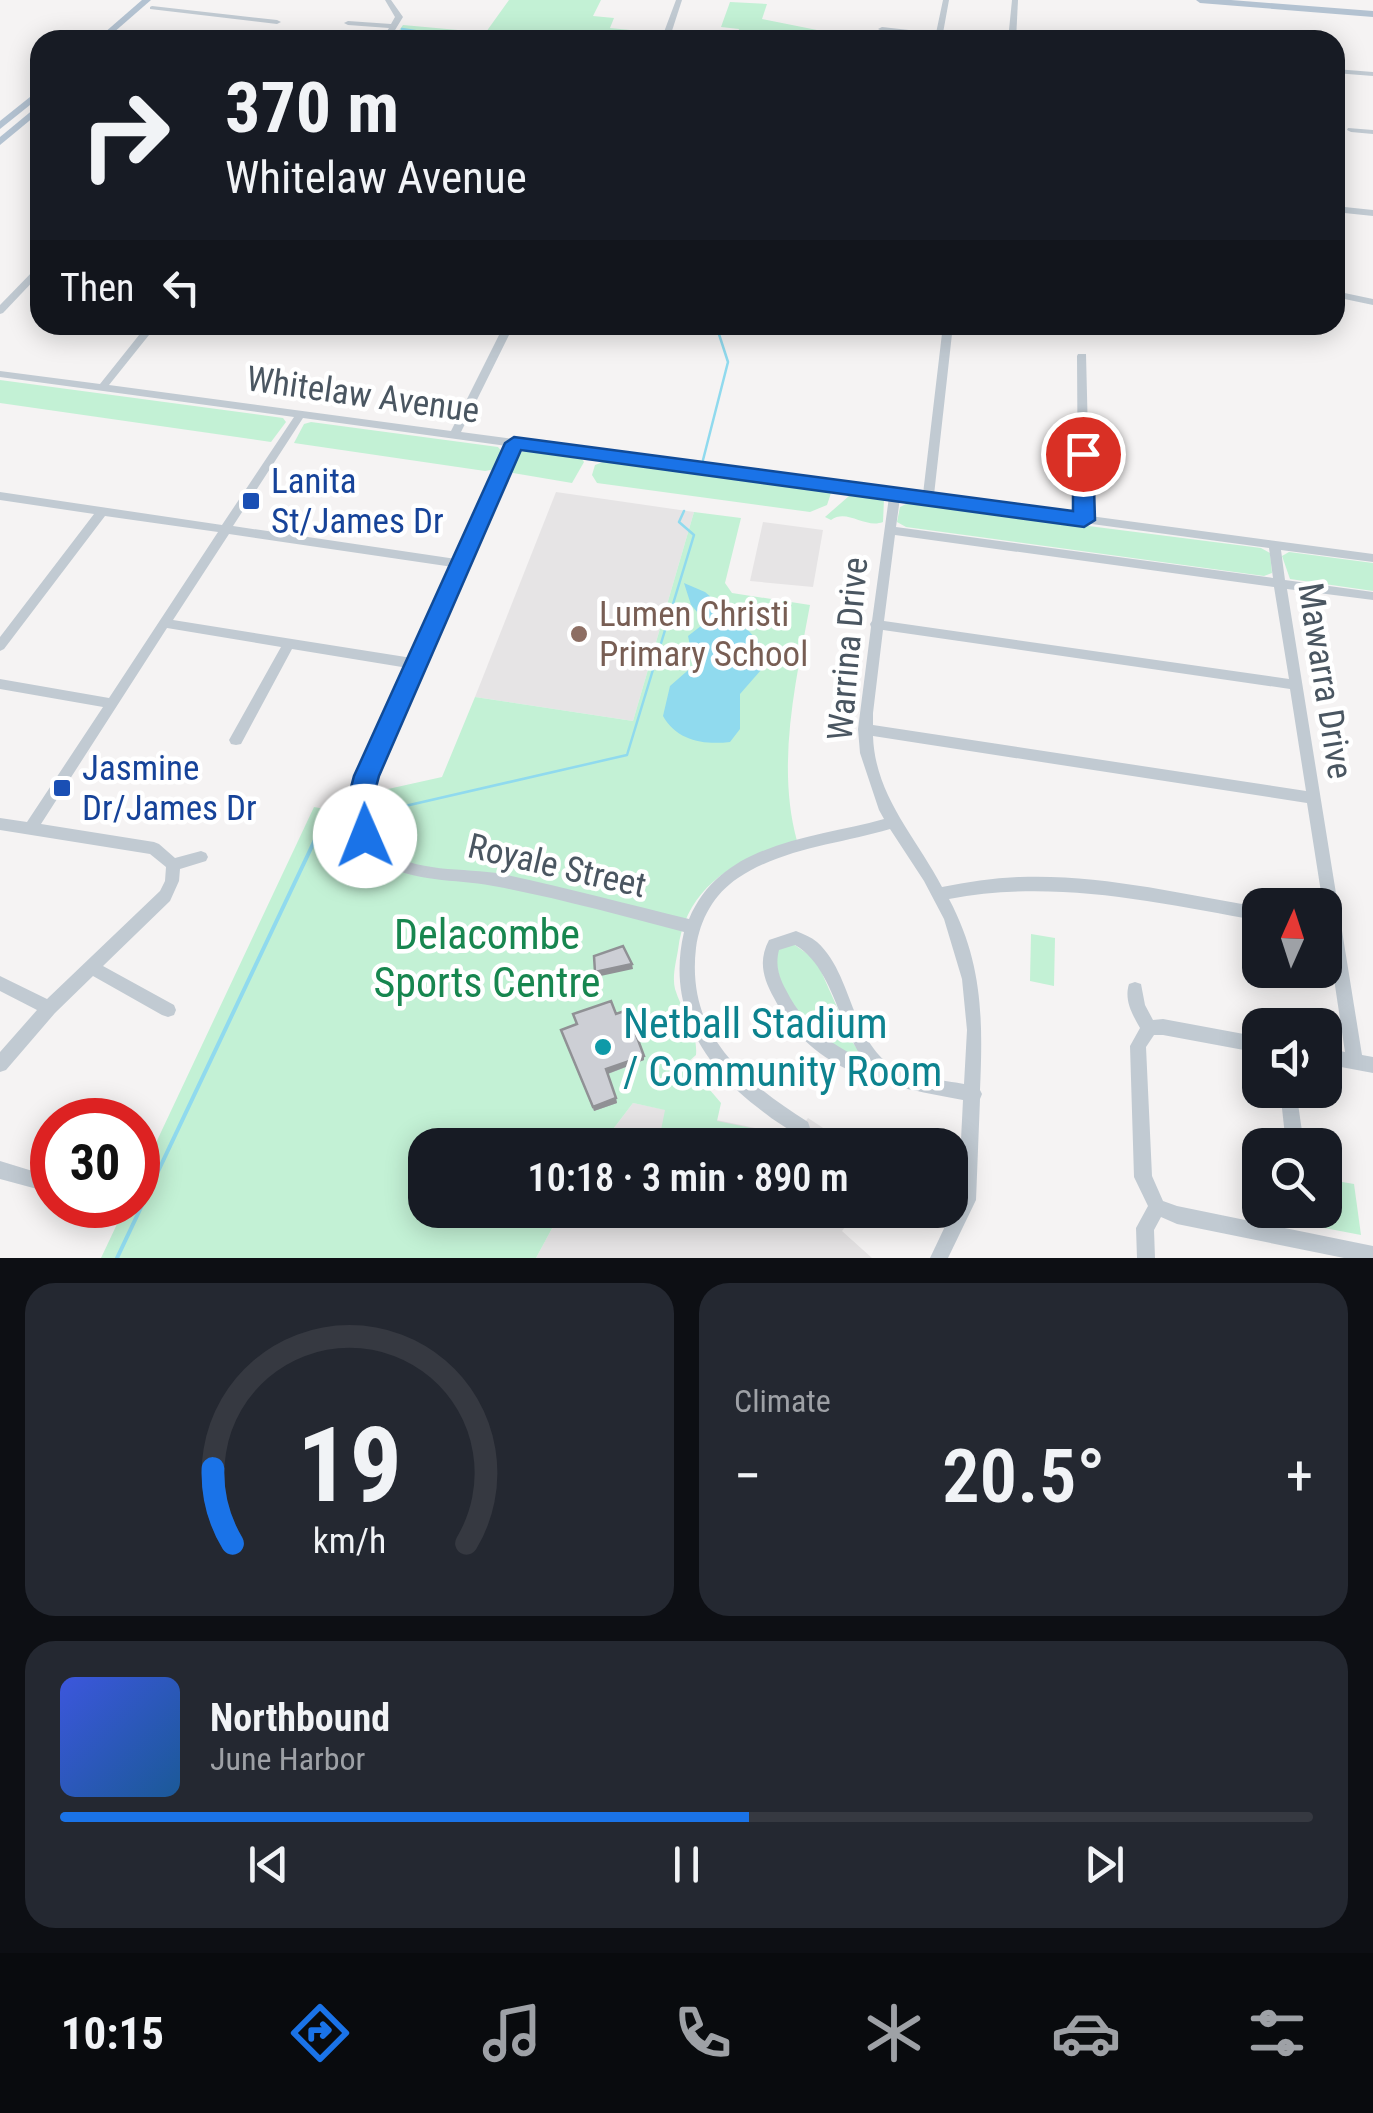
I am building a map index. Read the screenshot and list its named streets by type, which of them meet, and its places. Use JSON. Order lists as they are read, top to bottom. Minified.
{"streets":{"street":["Whitelaw Avenue","Warrina Drive","Mawarra Drive","Royale Street"]},"crossings":[["Whitelaw Avenue","Warrina Drive"],["Whitelaw Avenue","Mawarra Drive"],["Whitelaw Avenue","Royale Street"]],"parks":["Delacombe Sports Centre"],"places":{"transit":["Lanita St/James Dr","Jasmine Dr/James Dr"],"other":["Lumen Christi Primary School","Netball Stadium / Community Room"]},"north":"top","page":{"turn":["370 m","Whitelaw Avenue"],"then":"Then","limit":"30","trip":"10:18 · 3 min · 890 m","tile":"Climate","heat":["−","20.5°","+"],"song":["Northbound","June Harbor"],"tabs":"10:15","gauge":["19","km/h"]}}
